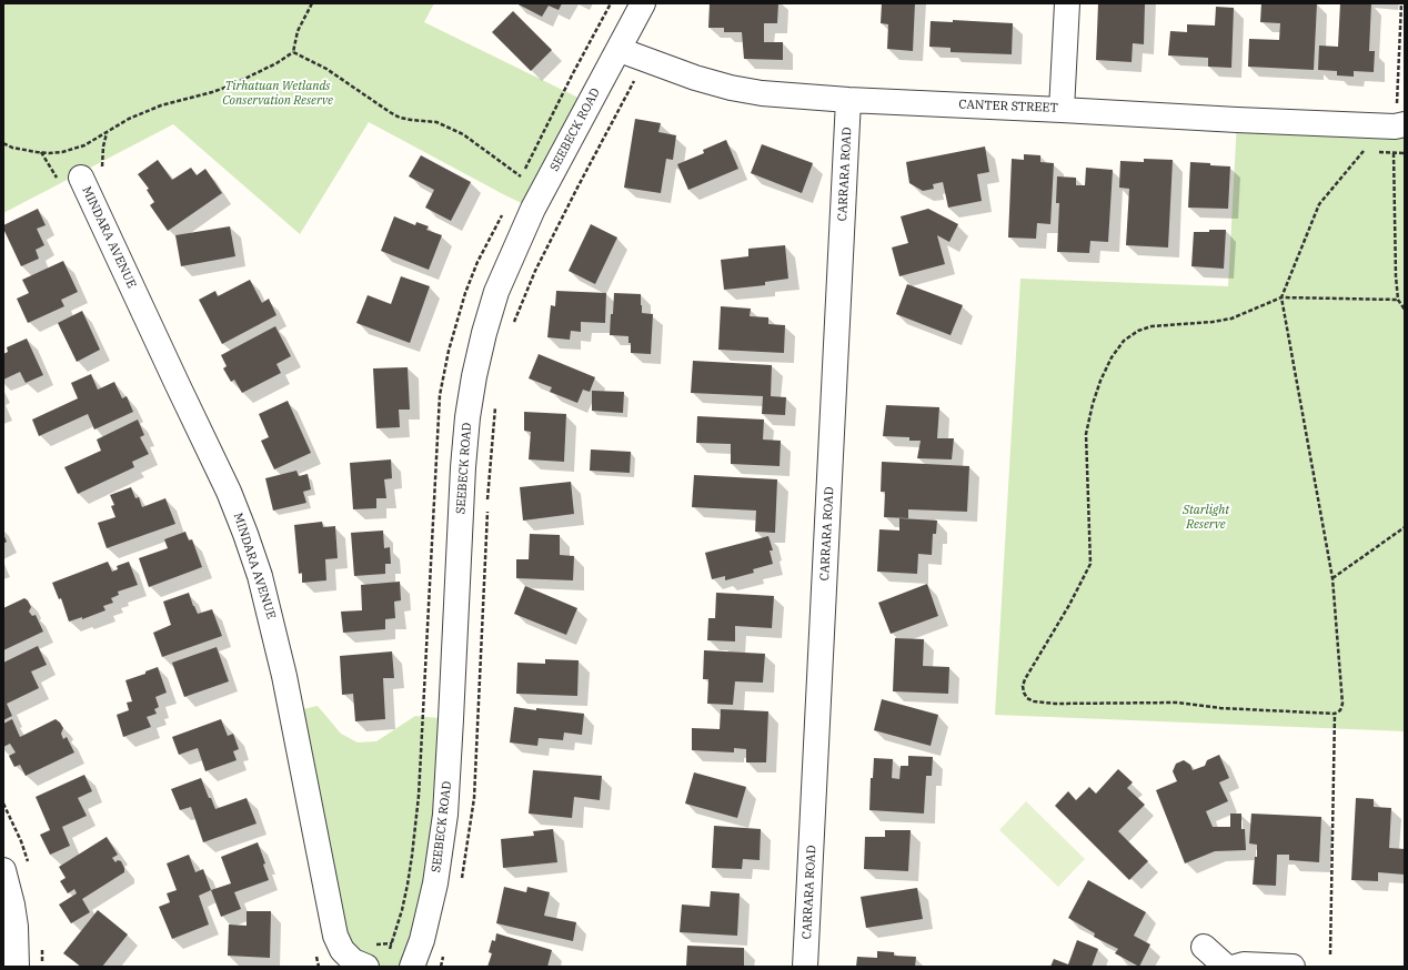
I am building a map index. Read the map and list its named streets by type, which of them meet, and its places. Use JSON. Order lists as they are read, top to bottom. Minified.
{"streets":{"street":["CANTER STREET","SEEBECK ROAD","CARRARA ROAD","MINDARA AVENUE"]},"crossings":[["CANTER STREET","SEEBECK ROAD"],["CANTER STREET","CARRARA ROAD"]],"parks":["Tirhatuan Wetlands Conservation Reserve","Starlight Reserve"]}
